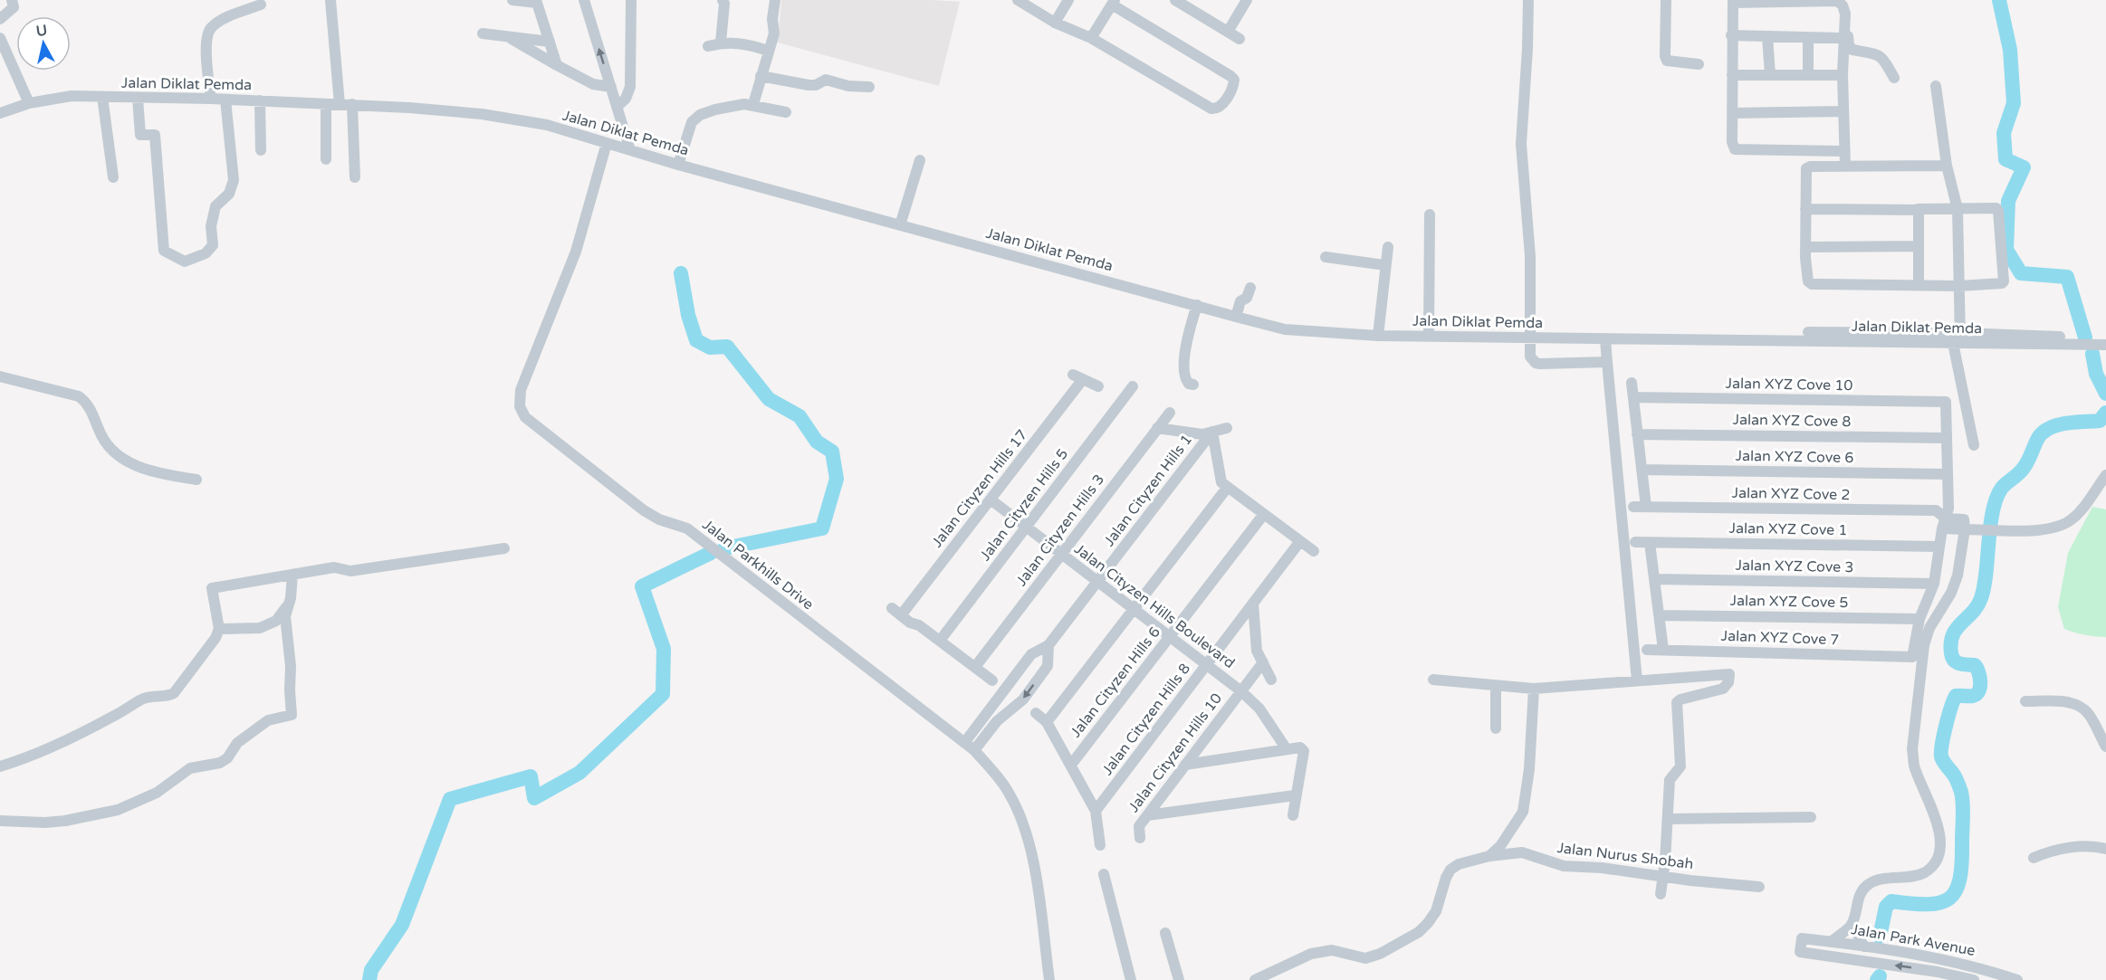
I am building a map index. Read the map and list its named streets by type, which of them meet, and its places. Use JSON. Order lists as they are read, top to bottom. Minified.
{"streets":{"street":["Jalan Diklat Pemda","Jalan XYZ Cove 10","Jalan XYZ Cove 8","Jalan XYZ Cove 6","Jalan Cityzen Hills 17","Jalan Cityzen Hills 1","Jalan XYZ Cove 2","Jalan Cityzen Hills 5","Jalan XYZ Cove 1","Jalan Cityzen Hills 3","Jalan Parkhills Drive","Jalan XYZ Cove 3","Jalan XYZ Cove 5","Jalan Cityzen Hills Boulevard","Jalan XYZ Cove 7","Jalan Cityzen Hills 6","Jalan Cityzen Hills 8","Jalan Cityzen Hills 10","Jalan Nurus Shobah","Jalan Park Avenue"]},"crossings":[["Jalan Diklat Pemda","Jalan Parkhills Drive"],["Jalan XYZ Cove 10","Jalan XYZ Cove 8"],["Jalan Cityzen Hills 17","Jalan Cityzen Hills Boulevard"],["Jalan Cityzen Hills 1","Jalan Cityzen Hills Boulevard"],["Jalan Cityzen Hills 5","Jalan Cityzen Hills Boulevard"],["Jalan Cityzen Hills 3","Jalan Cityzen Hills Boulevard"],["Jalan XYZ Cove 5","Jalan XYZ Cove 7"],["Jalan Cityzen Hills Boulevard","Jalan Cityzen Hills 6"],["Jalan Cityzen Hills Boulevard","Jalan Cityzen Hills 8"],["Jalan Cityzen Hills Boulevard","Jalan Cityzen Hills 10"]],"north":"top"}
